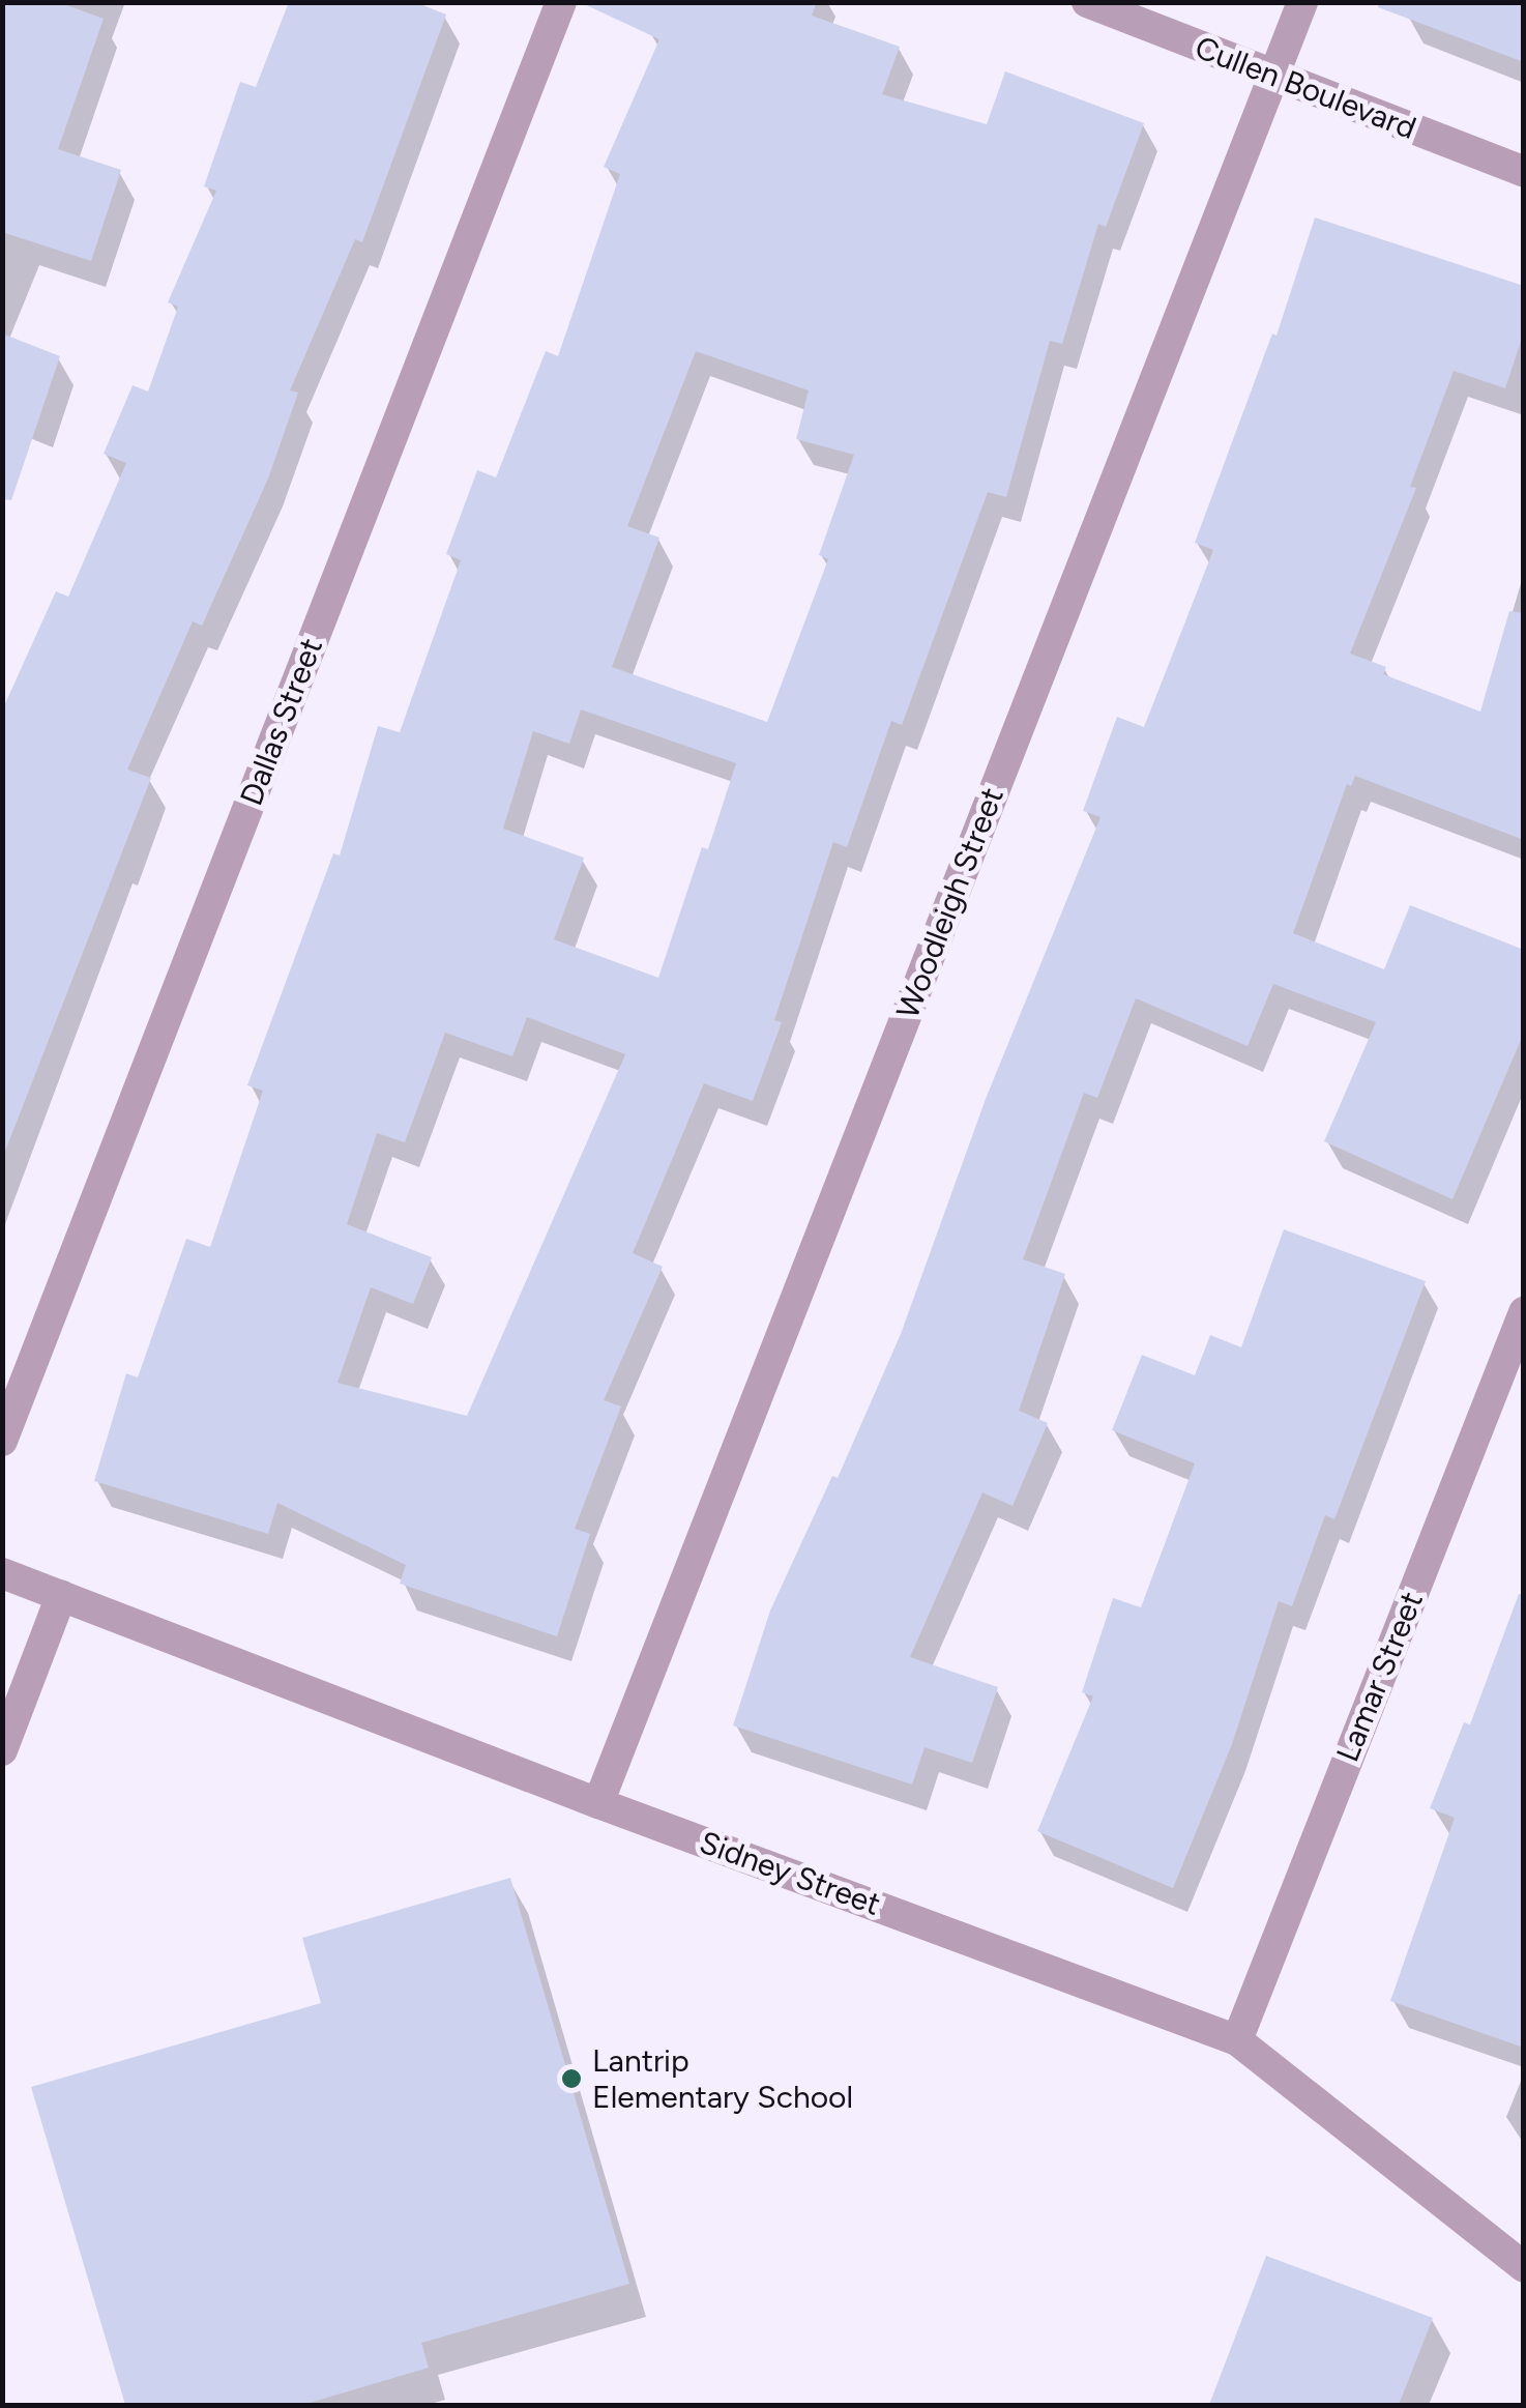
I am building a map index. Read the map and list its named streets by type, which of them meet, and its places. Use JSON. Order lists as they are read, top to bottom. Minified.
{"streets":{"street":["Cullen Boulevard","Dallas Street","Woodleigh Street","Lamar Street","Sidney Street"]},"crossings":[["Cullen Boulevard","Woodleigh Street"],["Woodleigh Street","Sidney Street"],["Lamar Street","Sidney Street"]],"places":["Lantrip Elementary School"]}
